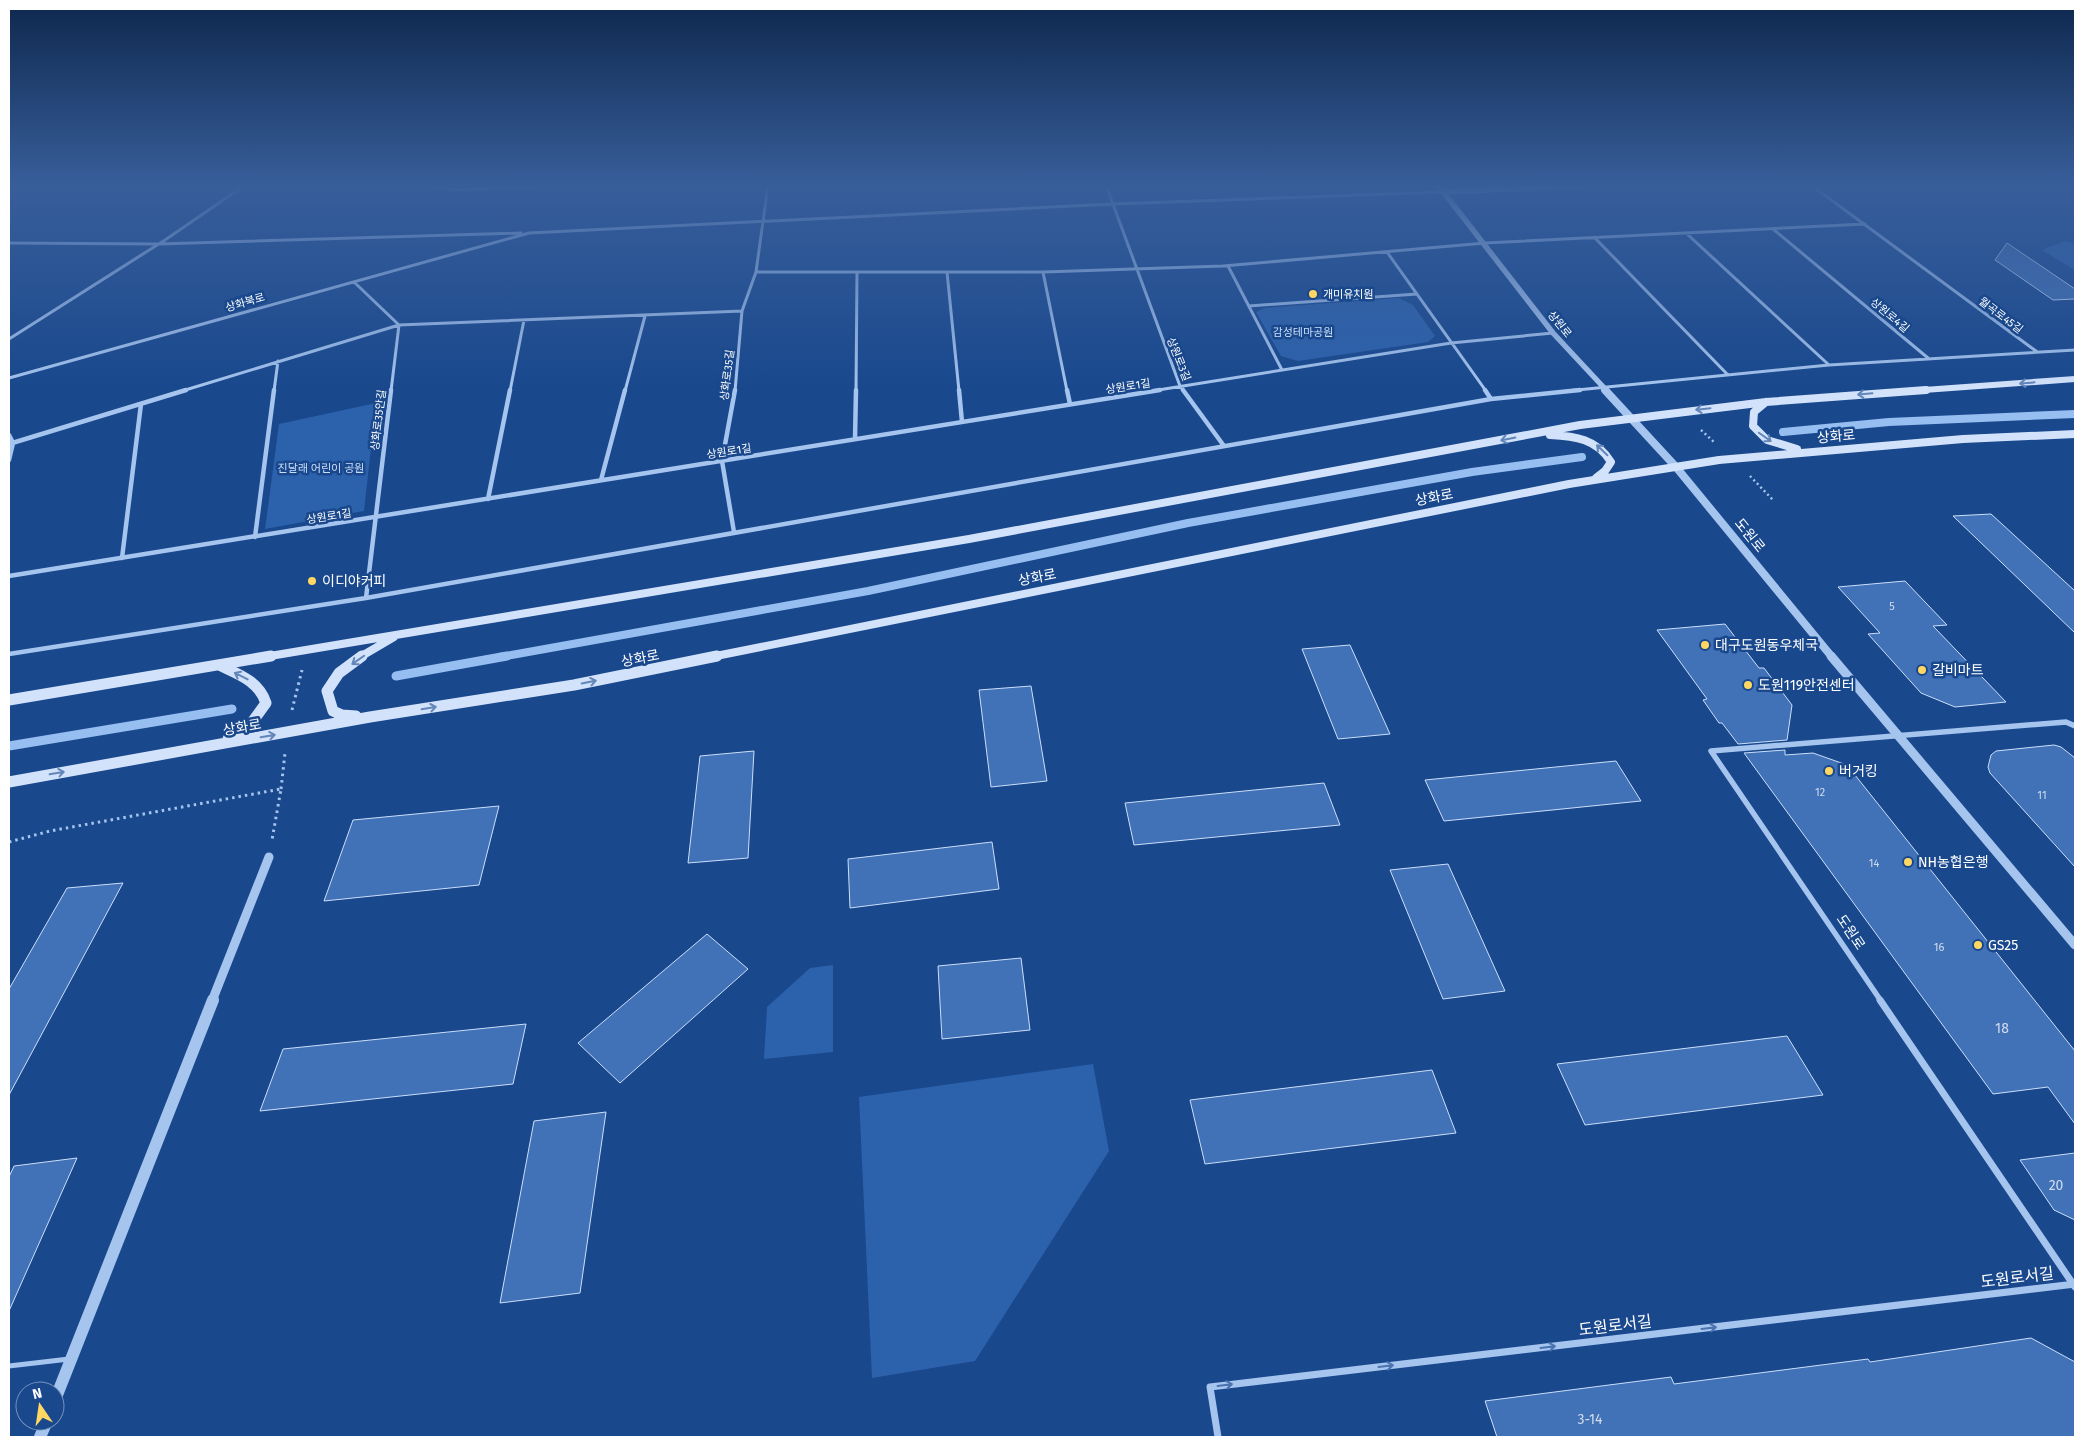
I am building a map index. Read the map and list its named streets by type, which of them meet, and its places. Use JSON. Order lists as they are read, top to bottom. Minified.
{"streets":{"main road":["상화로"],"street":["상화북로","상원로4길","월곡로45길","상원로","상원로3길","상화로35길","상원로1길","상화로35안길","도원로","도원로서길"]},"crossings":[["상원로","상원로1길"],["상원로","상화로"],["상원로","도원로"],["상원로3길","상원로1길"],["상화로35길","상원로1길"],["상원로1길","상화로35안길"],["상화로","도원로"],["도원로","도원로서길"]],"one_way":["도원로서길"],"parks":["감성테마공원","진달래 어린이 공원"],"places":["개미유치원","이디야커피","대구도원동우체국","갈비마트","도원119안전센터","버거킹","NH농협은행","GS25"],"house_numbers":["5","12","11","14","16","18","20","3-14"],"north":"top"}
